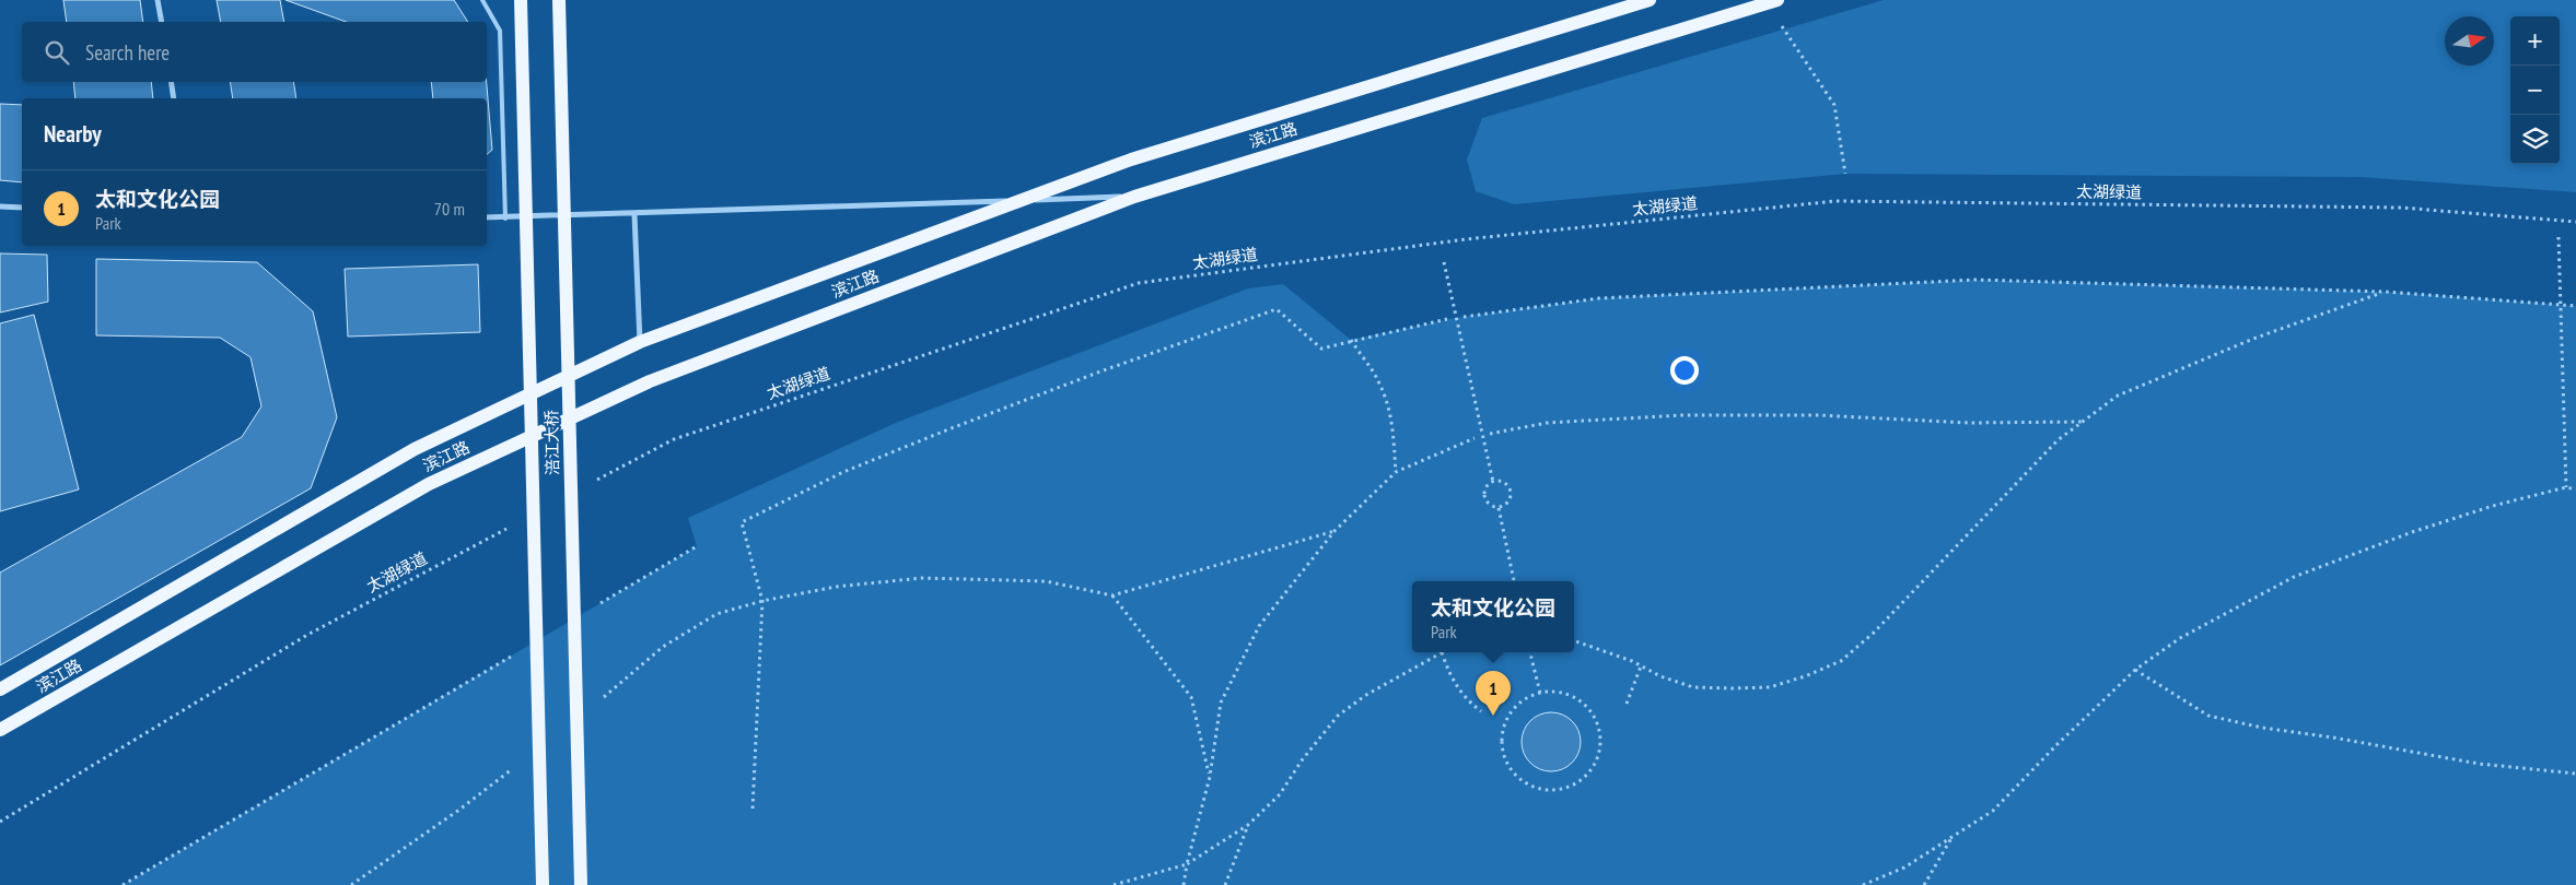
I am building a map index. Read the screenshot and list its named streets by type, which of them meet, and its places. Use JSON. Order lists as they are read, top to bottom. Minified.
{"streets":{"main road":["滨江路","涪江大桥"],"path":["太湖绿道"]},"north":"right","page":{"map_buttons":["+","−"],"search":"Search here","heading":"Nearby","list":[{"mark":"1","name":"太和文化公园","note":"Park","value":"70 m"}],"popup":["太和文化公园","Park"],"pins":"1"}}
